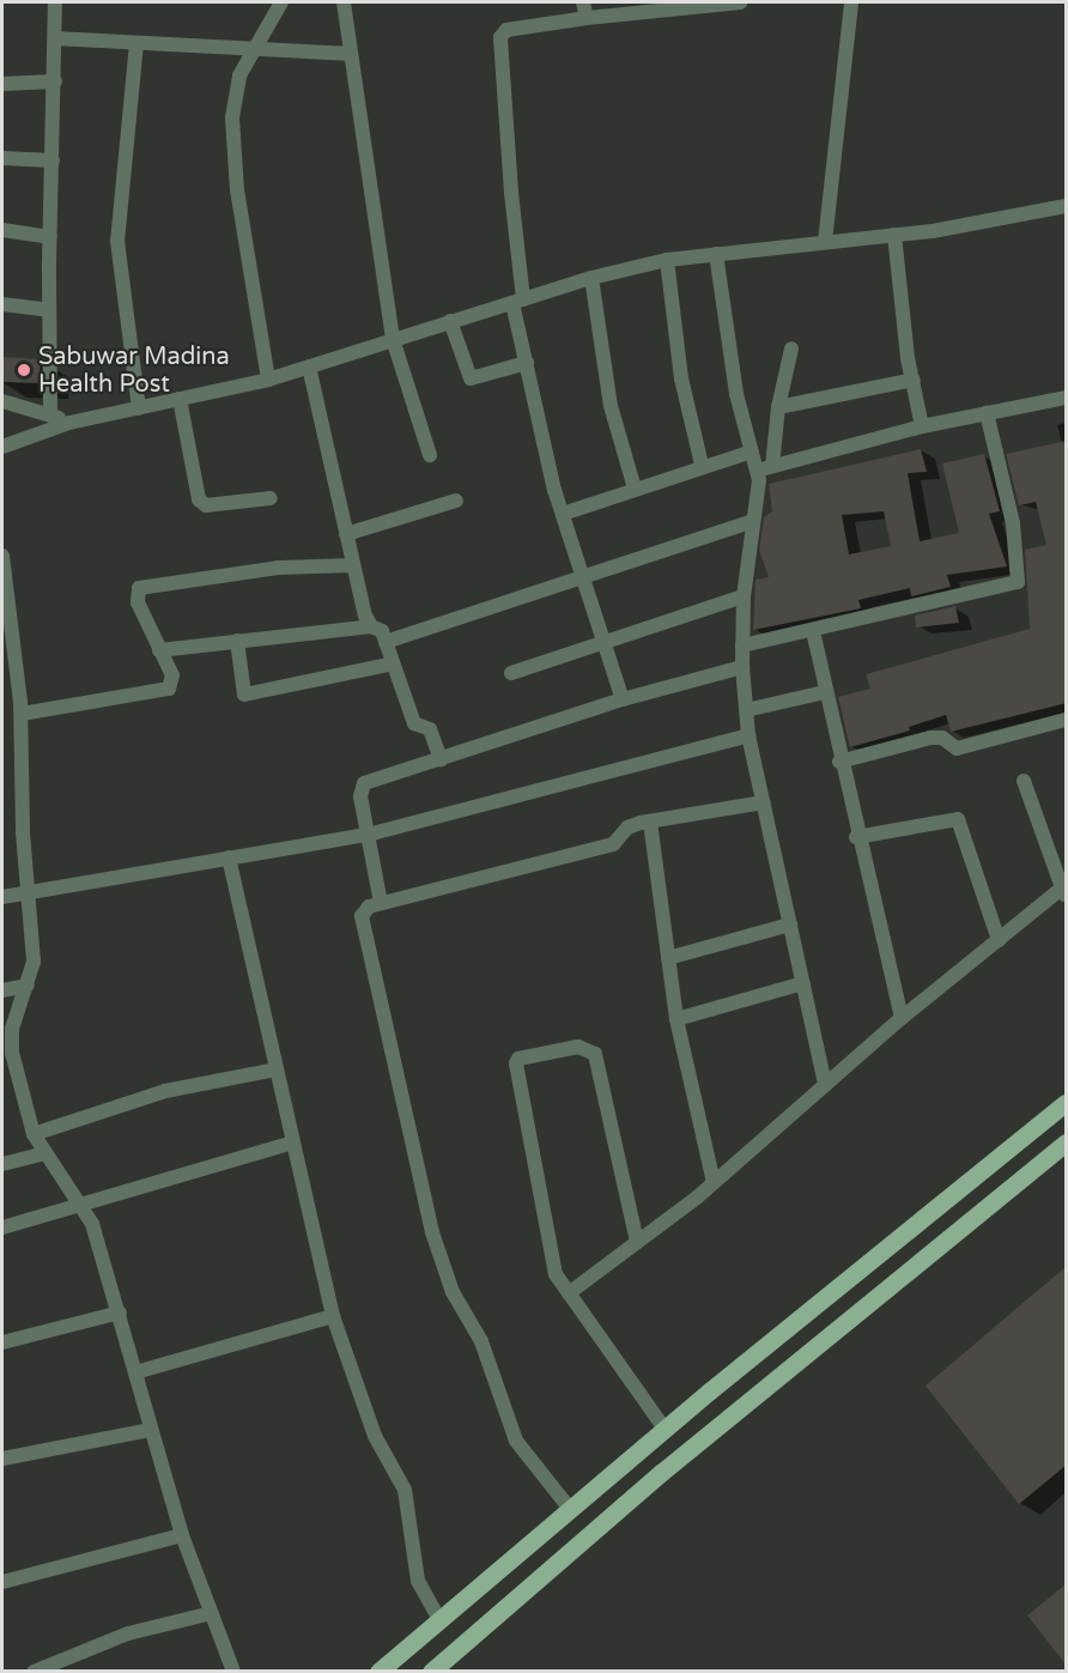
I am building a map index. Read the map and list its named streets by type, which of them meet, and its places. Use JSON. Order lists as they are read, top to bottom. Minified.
{"places":["Sabuwar Madina Health Post"]}
